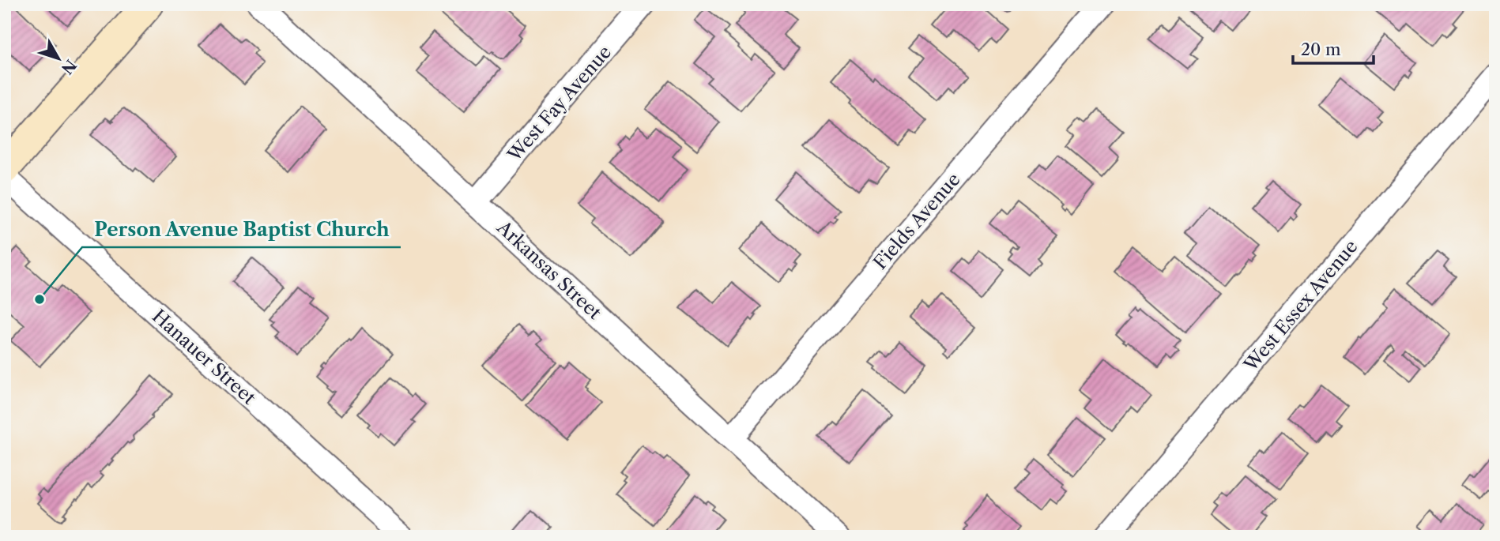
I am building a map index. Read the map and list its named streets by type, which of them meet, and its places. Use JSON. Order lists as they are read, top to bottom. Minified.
{"streets":{"street":["West Fay Avenue","Fields Avenue","Arkansas Street","West Essex Avenue","Hanauer Street"]},"crossings":[["West Fay Avenue","Arkansas Street"],["Fields Avenue","Arkansas Street"]],"places":["Person Avenue Baptist Church"],"scale_bar":"20 m","north":"bottom right"}
